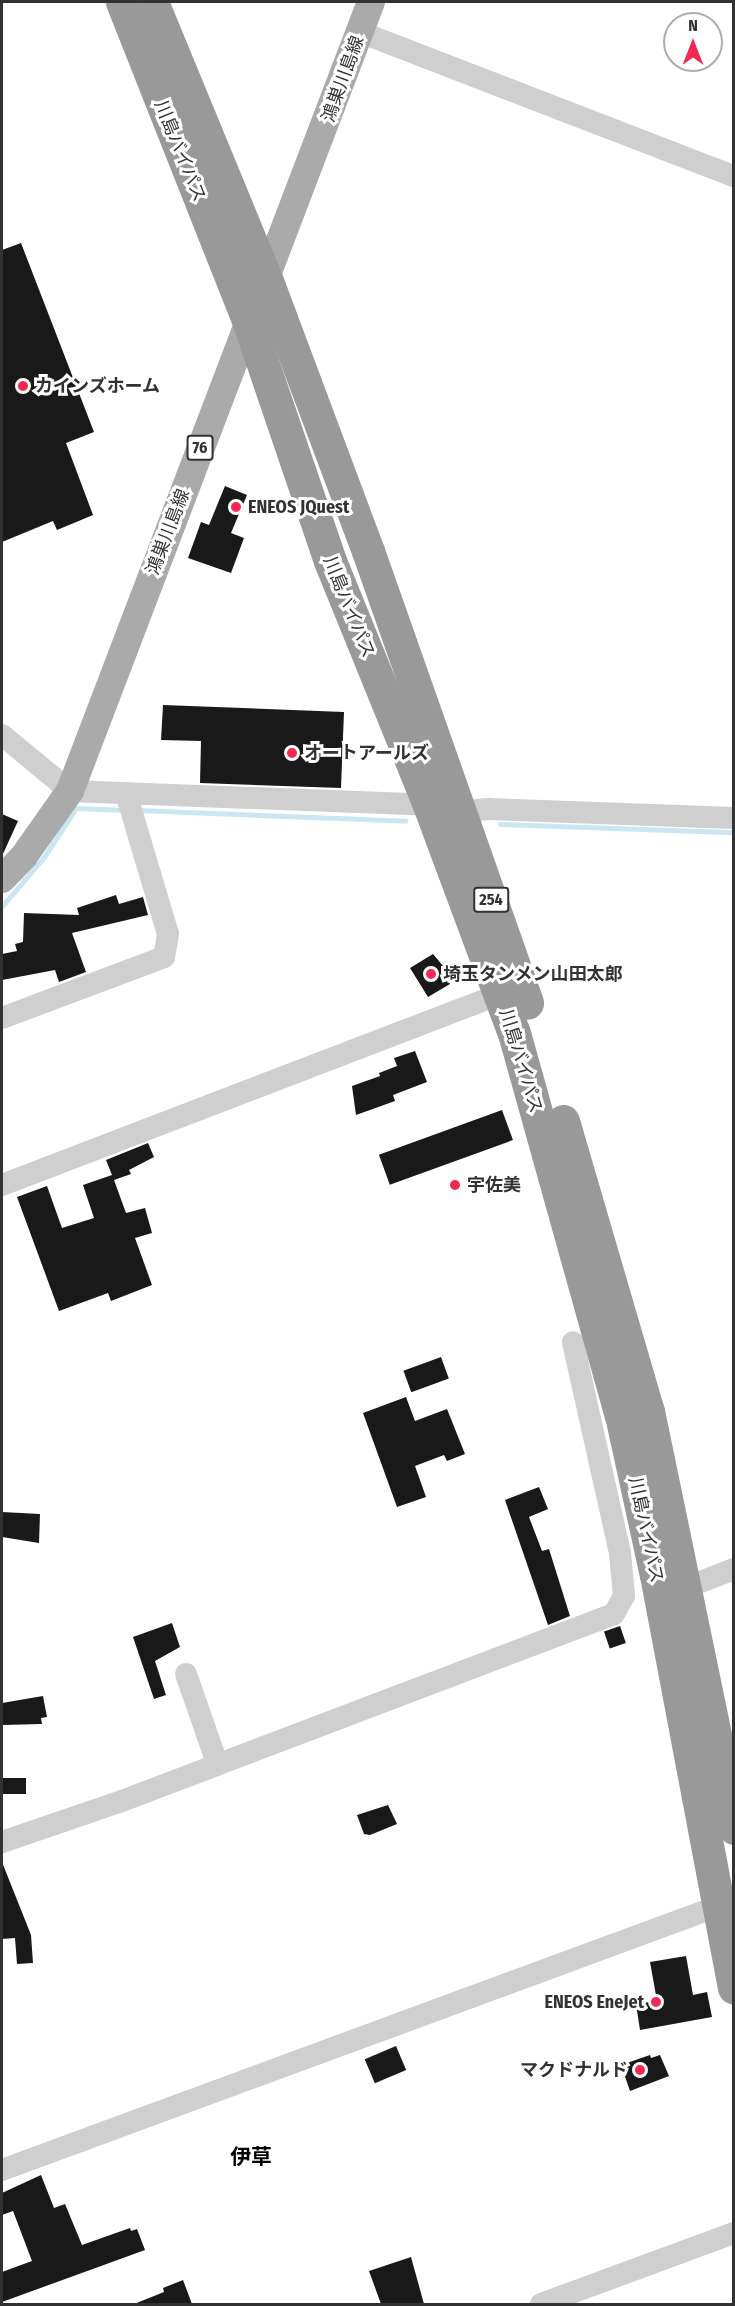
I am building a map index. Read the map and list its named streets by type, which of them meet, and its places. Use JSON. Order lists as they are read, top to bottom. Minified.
{"streets":{"highway":["川島バイパス","254"],"main road":["鴻巣川島線","76"]},"crossings":[["鴻巣川島線","川島バイパス"]],"districts":["伊草"],"places":["カインズホーム","ENEOS JQuest","オートアールズ","埼玉タンメン山田太郎","宇佐美","ENEOS EneJet","マクドナルド"],"north":"top"}
